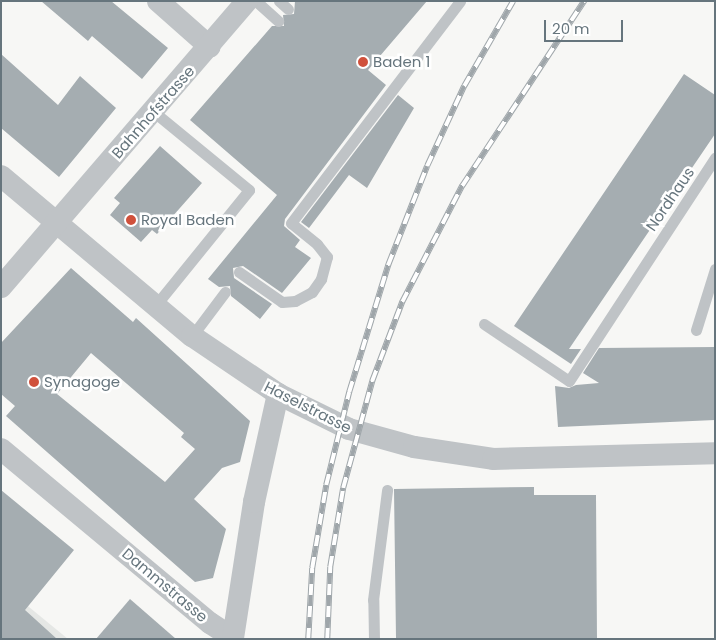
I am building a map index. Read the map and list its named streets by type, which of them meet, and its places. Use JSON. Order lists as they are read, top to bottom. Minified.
{"streets":{"street":["Bahnhofstrasse","Haselstrasse","Dammstrasse"],"lane":["Nordhaus"]},"crossings":[["Bahnhofstrasse","Haselstrasse"],["Haselstrasse","Dammstrasse"]],"places":["Baden 1","Royal Baden","Synagoge"],"scale_bar":"20 m"}
